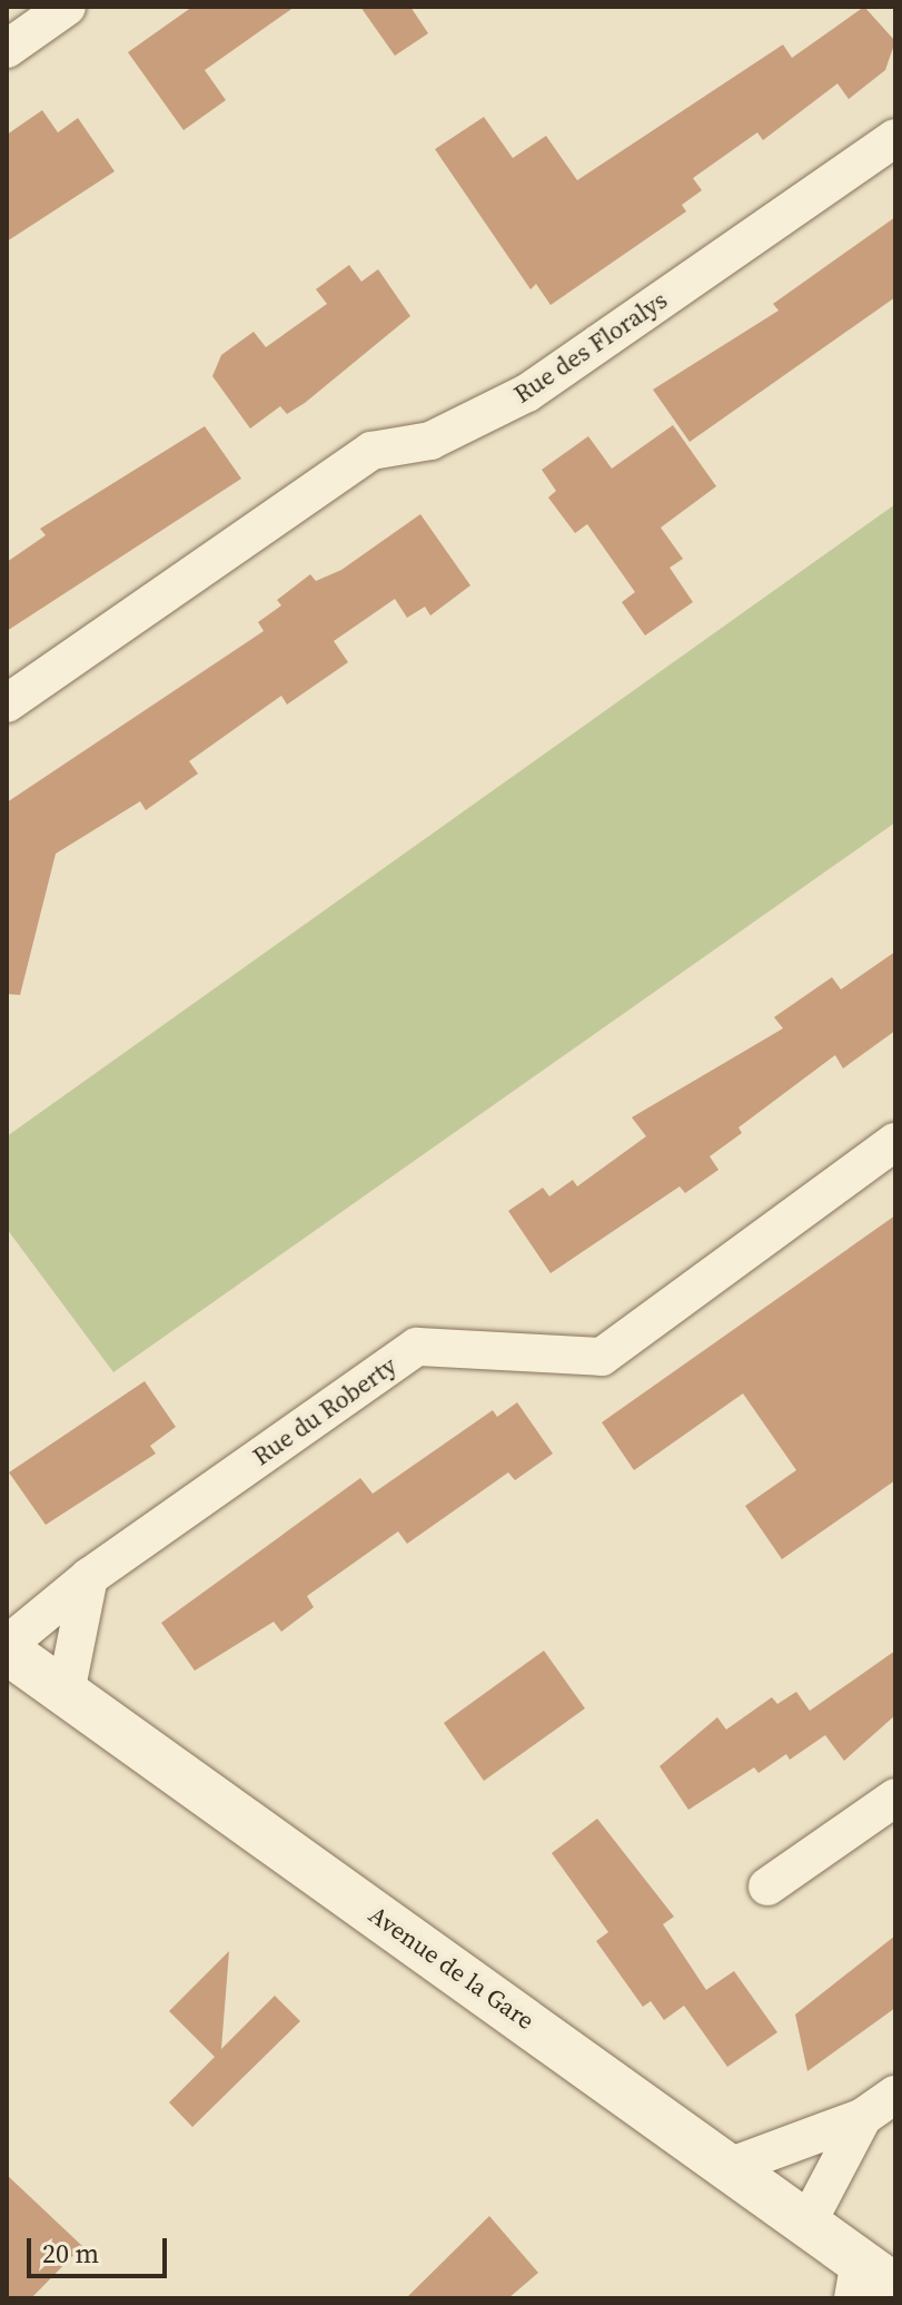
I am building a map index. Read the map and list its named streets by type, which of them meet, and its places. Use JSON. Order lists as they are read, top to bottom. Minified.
{"streets":{"street":["Rue des Floralys","Rue du Roberty","Avenue de la Gare"]},"crossings":[["Rue du Roberty","Avenue de la Gare"]],"scale_bar":"20 m"}
